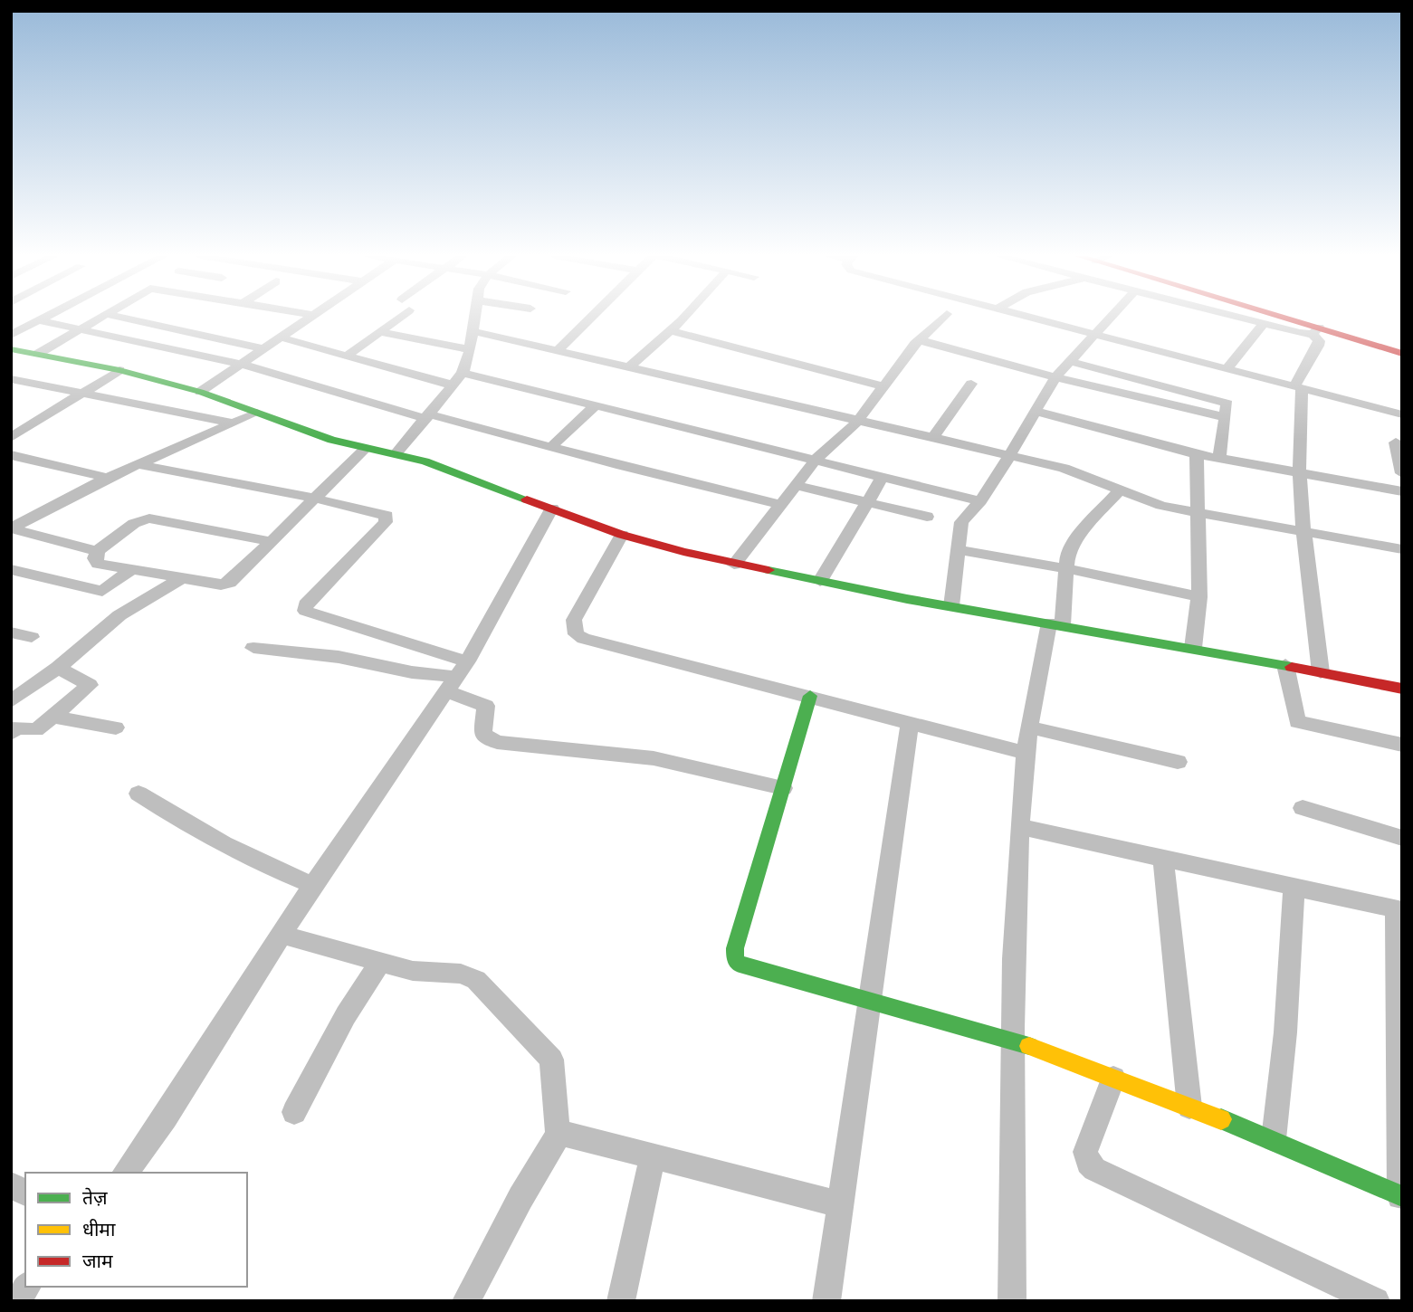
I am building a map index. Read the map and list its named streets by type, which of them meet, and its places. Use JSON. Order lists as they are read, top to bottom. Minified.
{"legend":["तेज़","धीमा","जाम"]}
